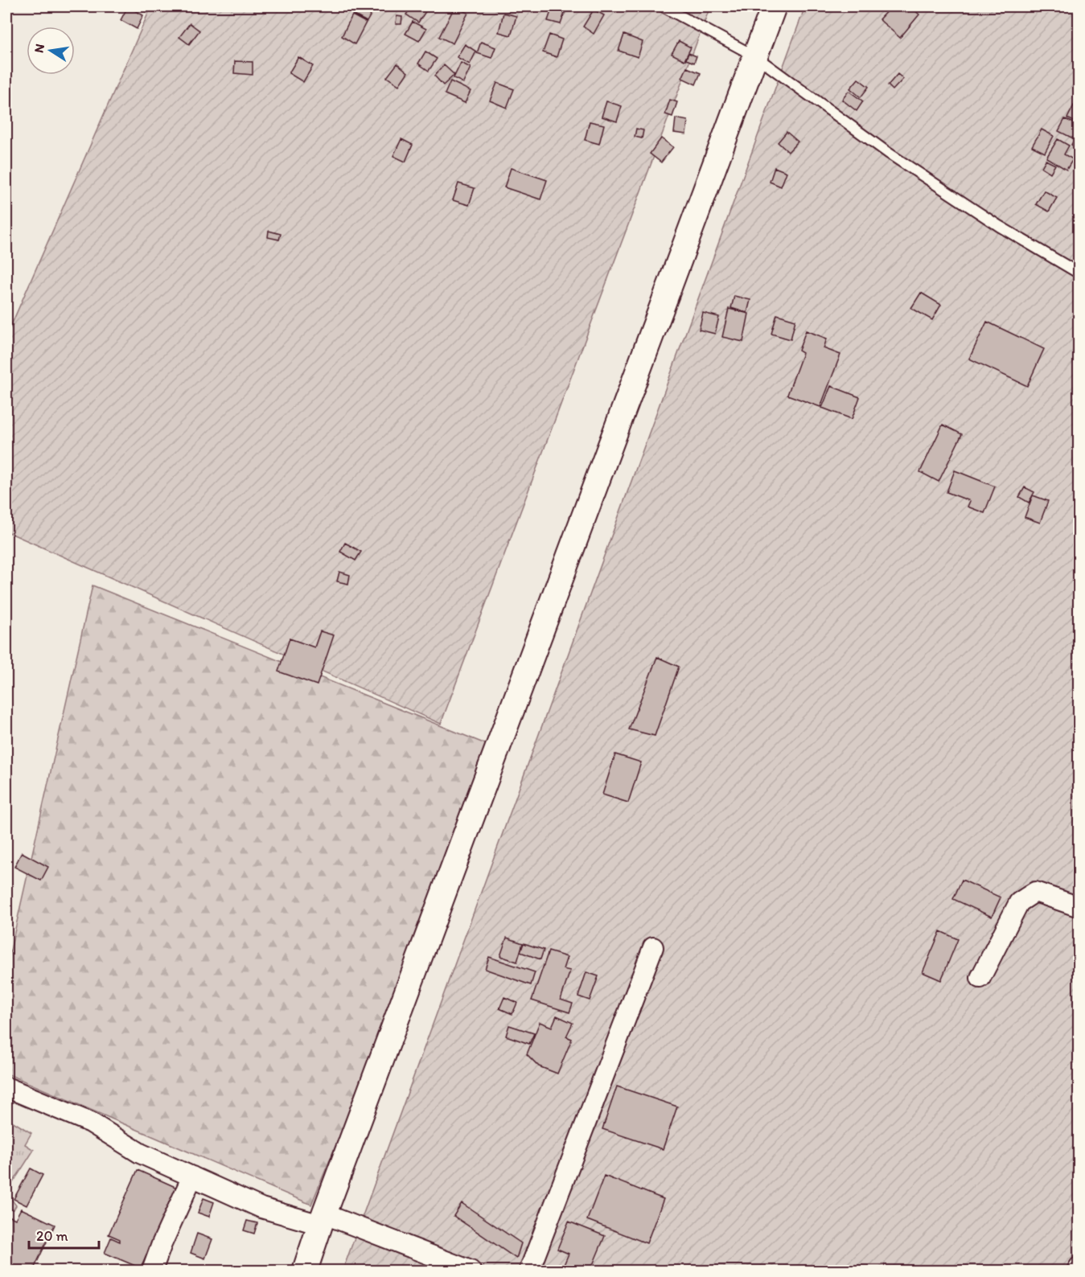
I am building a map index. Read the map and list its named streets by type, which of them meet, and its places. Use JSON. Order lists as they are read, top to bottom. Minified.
{"scale_bar":"20 m","north":"left"}
